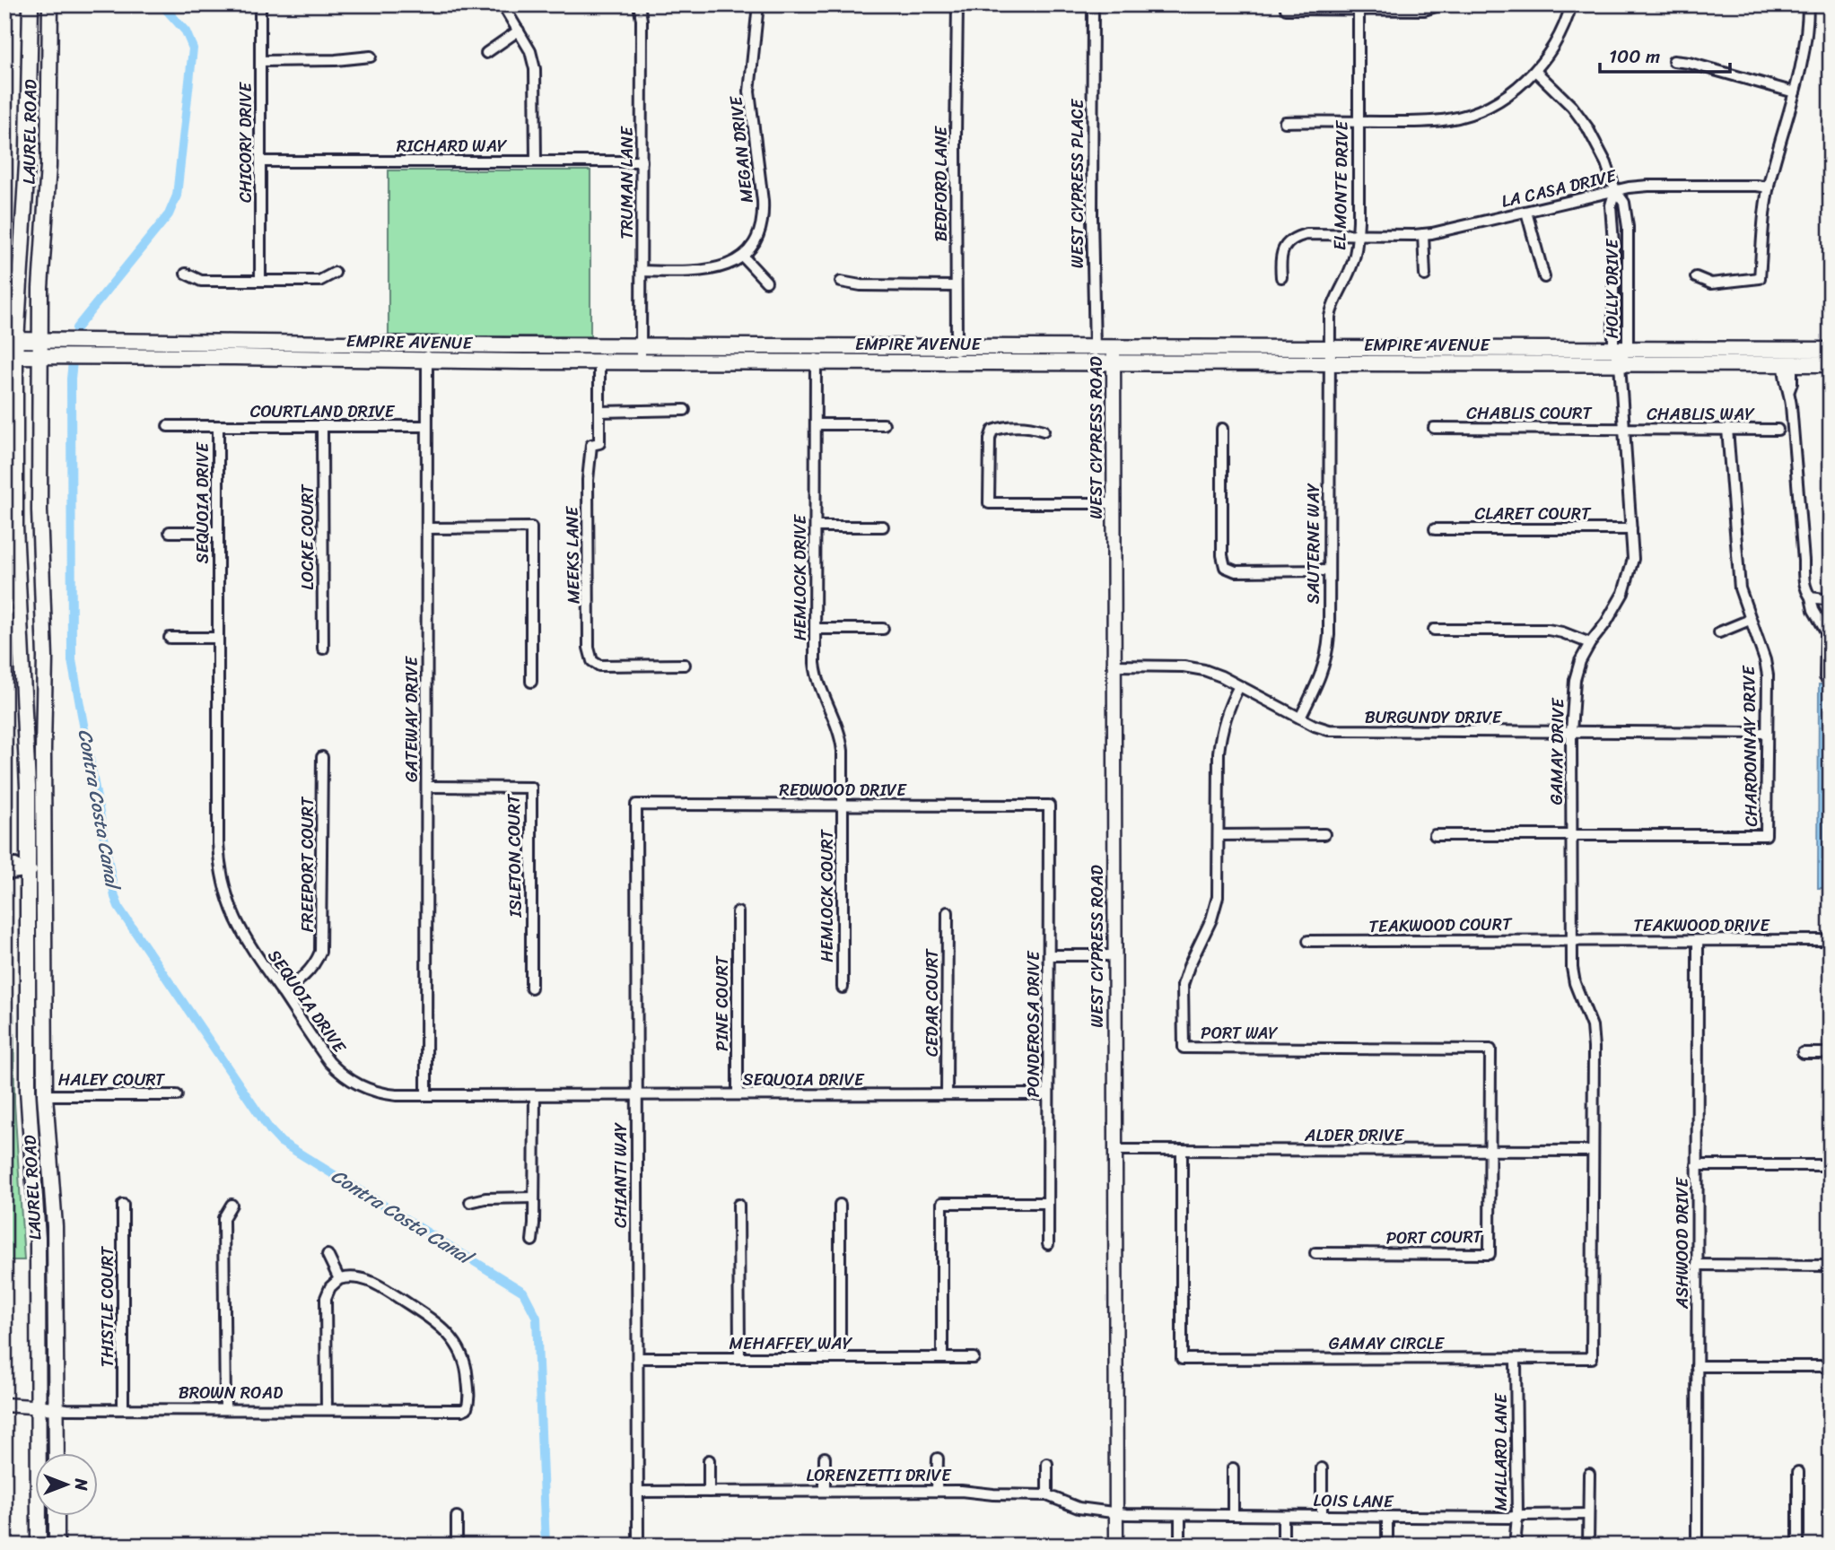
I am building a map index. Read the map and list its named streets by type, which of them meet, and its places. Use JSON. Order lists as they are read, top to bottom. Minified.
{"streets":{"main road":["LAUREL ROAD","EMPIRE AVENUE"],"street":["CHICORY DRIVE","RICHARD WAY","MEGAN DRIVE","TRUMAN LANE","BEDFORD LANE","WEST CYPRESS PLACE","EL MONTE DRIVE","LA CASA DRIVE","HOLLY DRIVE","COURTLAND DRIVE","CHABLIS COURT","CHABLIS WAY","WEST CYPRESS ROAD","SEQUOIA DRIVE","CLARET COURT","LOCKE COURT","SAUTERNE WAY","MEEKS LANE","HEMLOCK DRIVE","BURGUNDY DRIVE","GATEWAY DRIVE","CHARDONNAY DRIVE","GAMAY DRIVE","REDWOOD DRIVE","ISLETON COURT","FREEPORT COURT","HEMLOCK COURT","TEAKWOOD COURT","TEAKWOOD DRIVE","CEDAR COURT","PINE COURT","PONDEROSA DRIVE","PORT WAY","HALEY COURT","ALDER DRIVE","CHIANTI WAY","PORT COURT","ASHWOOD DRIVE","THISTLE COURT","MEHAFFEY WAY","GAMAY CIRCLE","BROWN ROAD","MALLARD LANE","LORENZETTI DRIVE","LOIS LANE"]},"crossings":[["LAUREL ROAD","EMPIRE AVENUE"],["LAUREL ROAD","HALEY COURT"],["LAUREL ROAD","BROWN ROAD"],["CHICORY DRIVE","RICHARD WAY"],["RICHARD WAY","TRUMAN LANE"],["TRUMAN LANE","EMPIRE AVENUE"],["BEDFORD LANE","EMPIRE AVENUE"],["WEST CYPRESS PLACE","EMPIRE AVENUE"],["EL MONTE DRIVE","LA CASA DRIVE"],["EL MONTE DRIVE","EMPIRE AVENUE"],["EL MONTE DRIVE","SAUTERNE WAY"],["LA CASA DRIVE","HOLLY DRIVE"],["HOLLY DRIVE","EMPIRE AVENUE"],["HOLLY DRIVE","GAMAY DRIVE"],["EMPIRE AVENUE","WEST CYPRESS ROAD"],["EMPIRE AVENUE","SAUTERNE WAY"],["EMPIRE AVENUE","MEEKS LANE"],["EMPIRE AVENUE","HEMLOCK DRIVE"],["EMPIRE AVENUE","GATEWAY DRIVE"],["EMPIRE AVENUE","GAMAY DRIVE"],["COURTLAND DRIVE","SEQUOIA DRIVE"],["COURTLAND DRIVE","LOCKE COURT"],["COURTLAND DRIVE","GATEWAY DRIVE"],["CHABLIS COURT","CHABLIS WAY"],["CHABLIS COURT","GAMAY DRIVE"],["CHABLIS WAY","CHARDONNAY DRIVE"],["CHABLIS WAY","GAMAY DRIVE"],["WEST CYPRESS ROAD","BURGUNDY DRIVE"],["WEST CYPRESS ROAD","ALDER DRIVE"],["WEST CYPRESS ROAD","LORENZETTI DRIVE"],["WEST CYPRESS ROAD","LOIS LANE"],["SEQUOIA DRIVE","GATEWAY DRIVE"],["SEQUOIA DRIVE","FREEPORT COURT"],["SEQUOIA DRIVE","CEDAR COURT"],["SEQUOIA DRIVE","PINE COURT"],["SEQUOIA DRIVE","PONDEROSA DRIVE"],["SEQUOIA DRIVE","CHIANTI WAY"],["CLARET COURT","GAMAY DRIVE"],["SAUTERNE WAY","BURGUNDY DRIVE"],["HEMLOCK DRIVE","REDWOOD DRIVE"],["HEMLOCK DRIVE","HEMLOCK COURT"],["BURGUNDY DRIVE","CHARDONNAY DRIVE"],["BURGUNDY DRIVE","GAMAY DRIVE"],["BURGUNDY DRIVE","PORT WAY"],["GATEWAY DRIVE","ISLETON COURT"],["CHARDONNAY DRIVE","GAMAY DRIVE"],["GAMAY DRIVE","TEAKWOOD COURT"],["GAMAY DRIVE","TEAKWOOD DRIVE"],["GAMAY DRIVE","ALDER DRIVE"],["GAMAY DRIVE","GAMAY CIRCLE"],["REDWOOD DRIVE","HEMLOCK COURT"],["REDWOOD DRIVE","PONDEROSA DRIVE"],["REDWOOD DRIVE","CHIANTI WAY"],["TEAKWOOD COURT","TEAKWOOD DRIVE"],["TEAKWOOD DRIVE","ASHWOOD DRIVE"],["PORT WAY","ALDER DRIVE"],["PORT WAY","PORT COURT"],["ALDER DRIVE","PORT COURT"],["ALDER DRIVE","GAMAY CIRCLE"],["CHIANTI WAY","MEHAFFEY WAY"],["CHIANTI WAY","LORENZETTI DRIVE"],["THISTLE COURT","BROWN ROAD"],["GAMAY CIRCLE","MALLARD LANE"],["MALLARD LANE","LOIS LANE"],["LORENZETTI DRIVE","LOIS LANE"]],"water":["Contra Costa Canal"],"scale_bar":"100 m","north":"right"}
